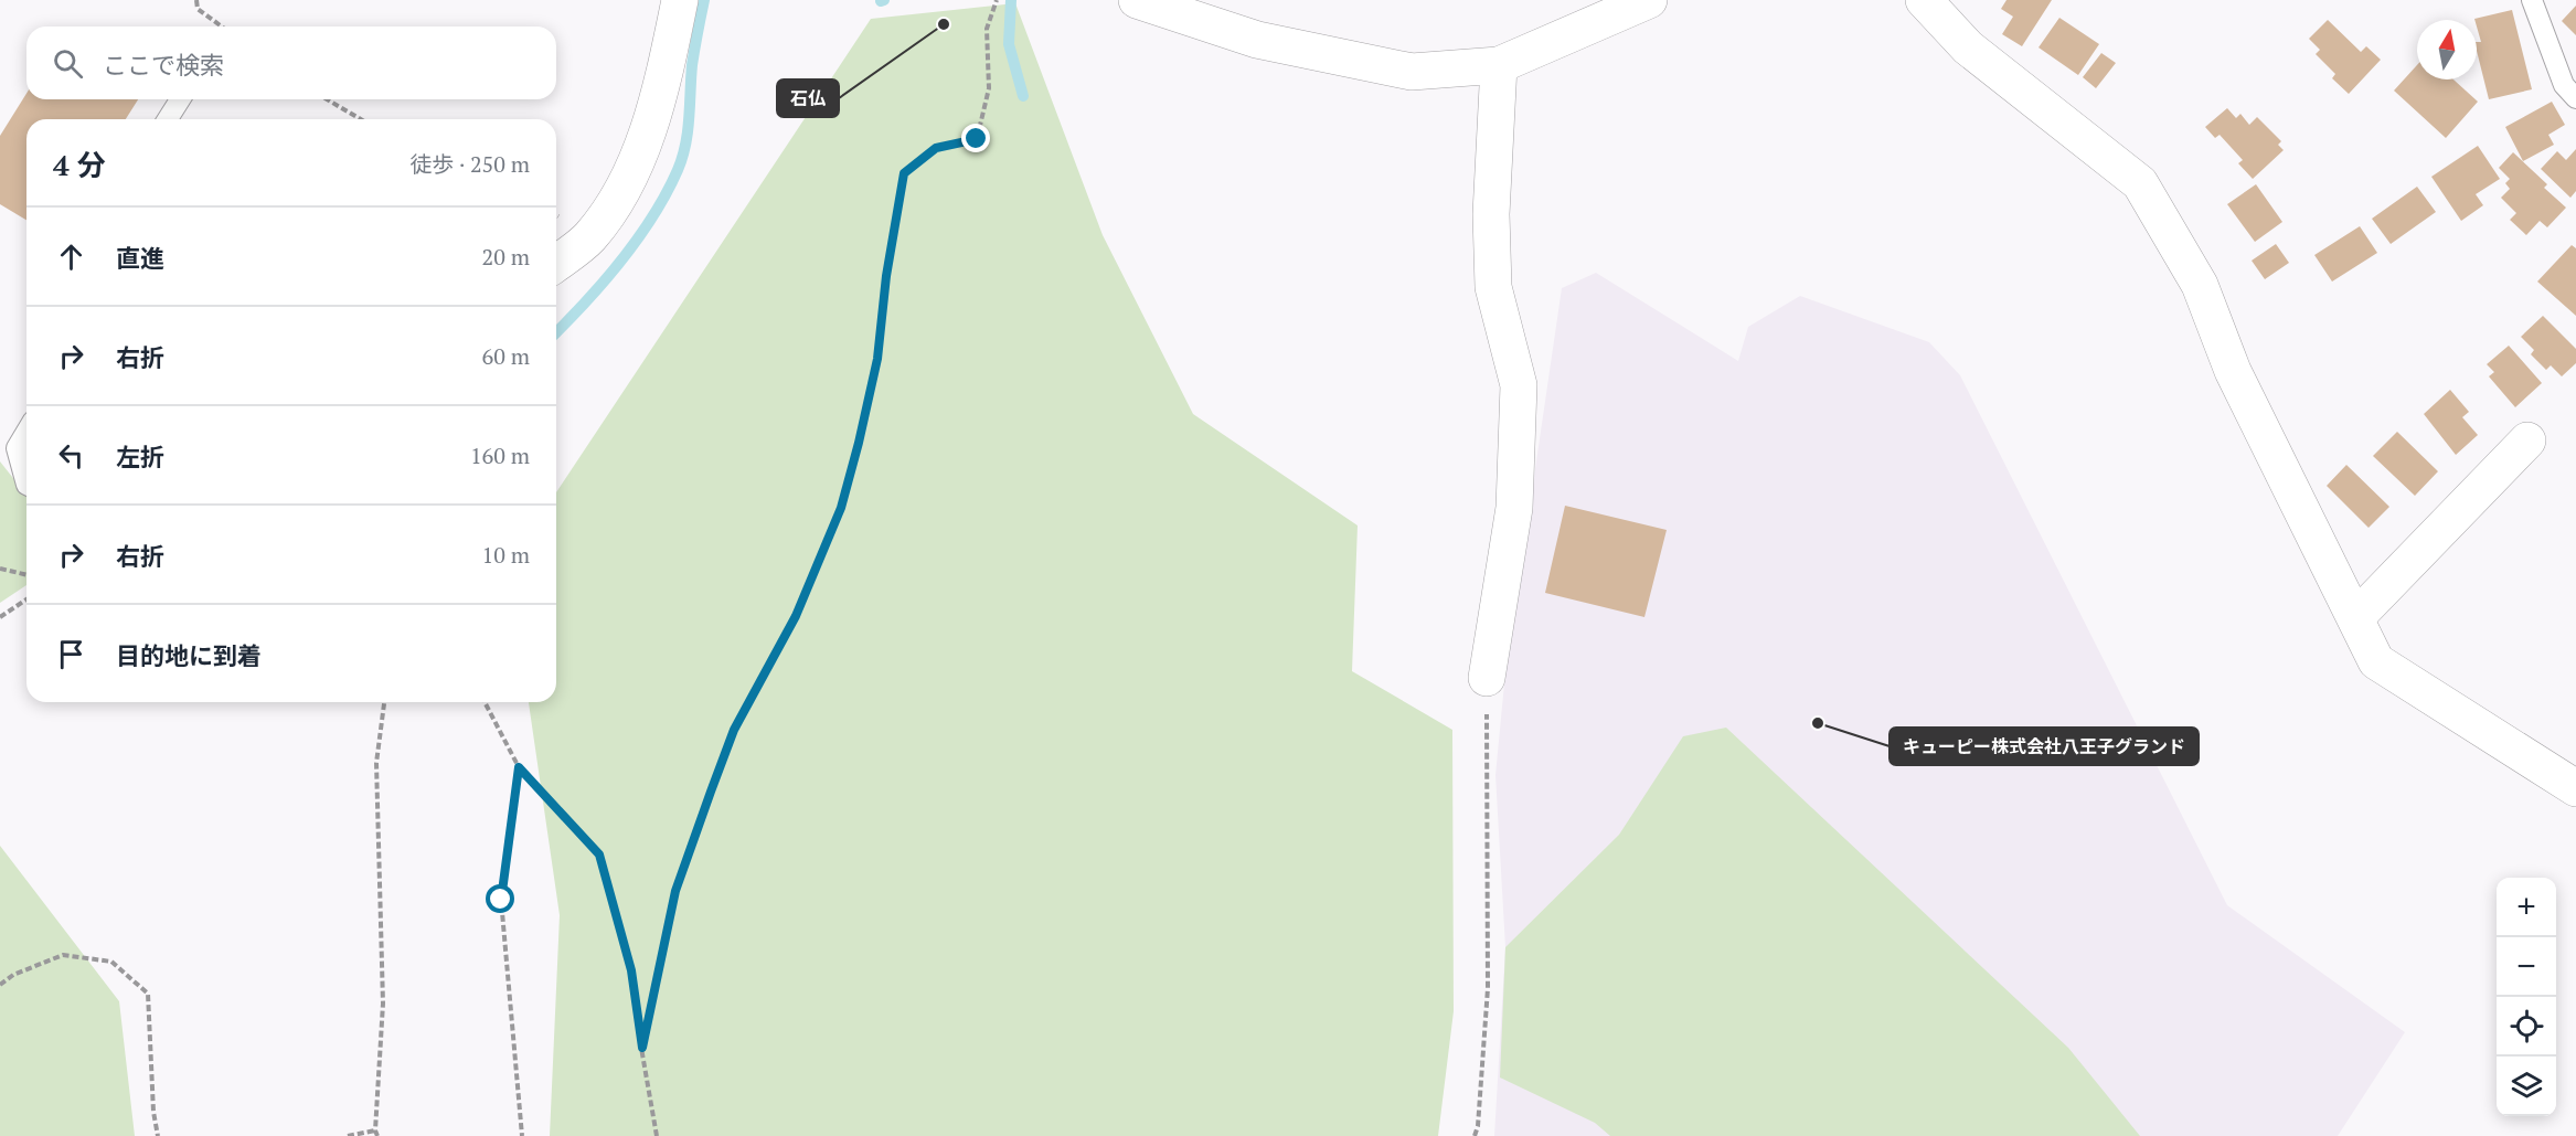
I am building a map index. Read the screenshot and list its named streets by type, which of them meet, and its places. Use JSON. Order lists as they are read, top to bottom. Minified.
{"places":["石仏","キューピー株式会社八王子グランド"],"north":"top","page":{"search":"ここで検索","heading":["4 分","徒歩 · 250 m"],"list":[["直進","20 m"],["右折","60 m"],["左折","160 m"],["右折","10 m"],"目的地に到着"],"map_buttons":["+","−"]}}
